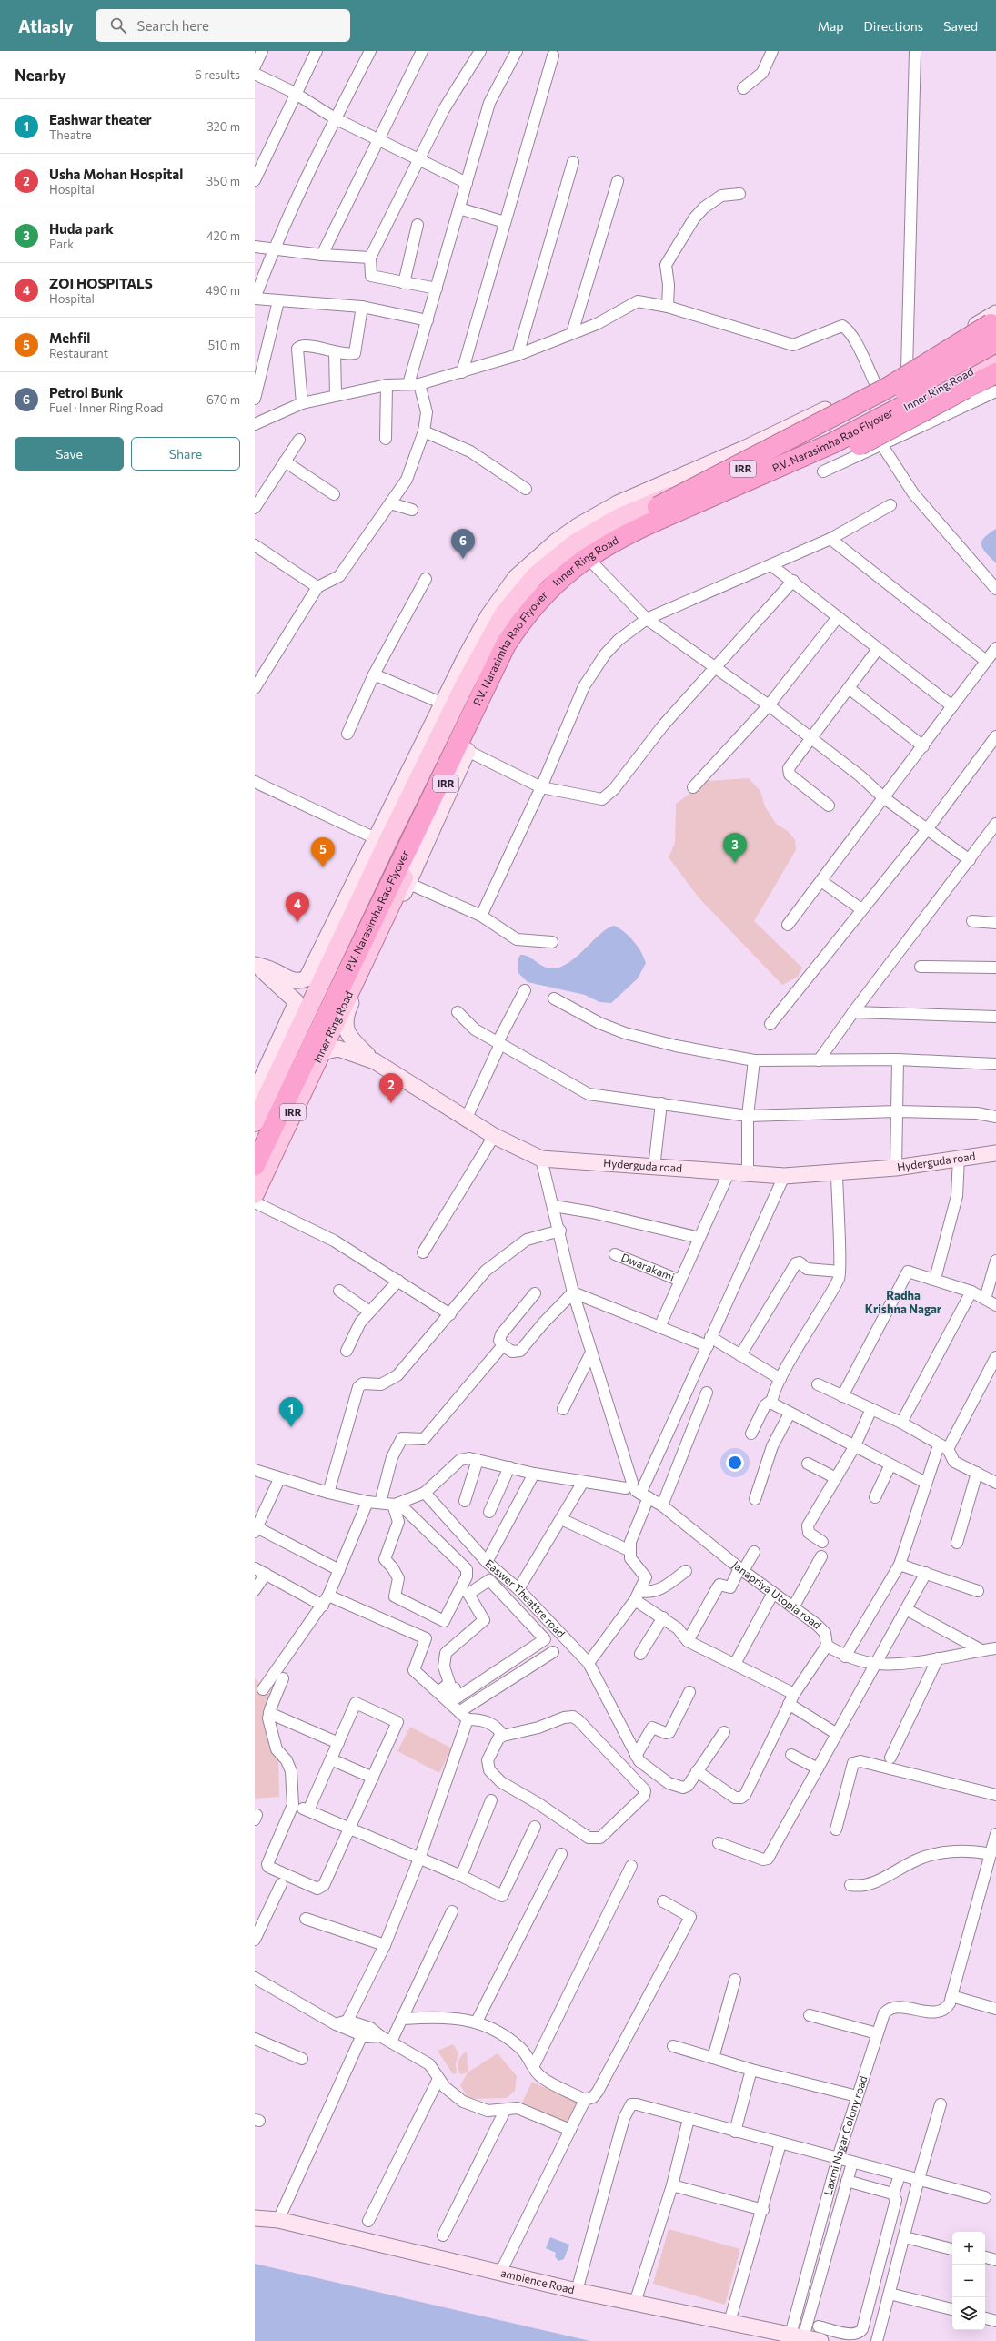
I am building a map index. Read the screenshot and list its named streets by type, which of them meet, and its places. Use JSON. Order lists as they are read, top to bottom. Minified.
{"streets":{"highway":["P.V. Narasimha Rao Flyover"],"main road":["Inner Ring Road","IRR"],"street":["Hyderguda road","Dwarakami","Janapriya Utopia road","Easwer Theattre road","Laxmi Nagar Colony road","ambience Road"]},"crossings":[["Inner Ring Road","P.V. Narasimha Rao Flyover"],["Inner Ring Road","Hyderguda road"],["Laxmi Nagar Colony road","ambience Road"]],"districts":["Radha Krishna Nagar"],"page":{"header":"Atlasly","search":"Search here","nav":["Map","Directions","Saved"],"heading":["Nearby","6 results"],"list":[{"mark":"1","name":"Eashwar theater","note":"Theatre","value":"320 m"},{"mark":"2","name":"Usha Mohan Hospital","note":"Hospital","value":"350 m"},{"mark":"3","name":"Huda park","note":"Park","value":"420 m"},{"mark":"4","name":"ZOI HOSPITALS","note":"Hospital","value":"490 m"},{"mark":"5","name":"Mehfil","note":"Restaurant","value":"510 m"},{"mark":"6","name":"Petrol Bunk","note":"Fuel · Inner Ring Road","value":"670 m"}],"buttons":["Save","Share"],"pins":["6","3","5","4","2","1"],"map_buttons":["+","−"]}}
